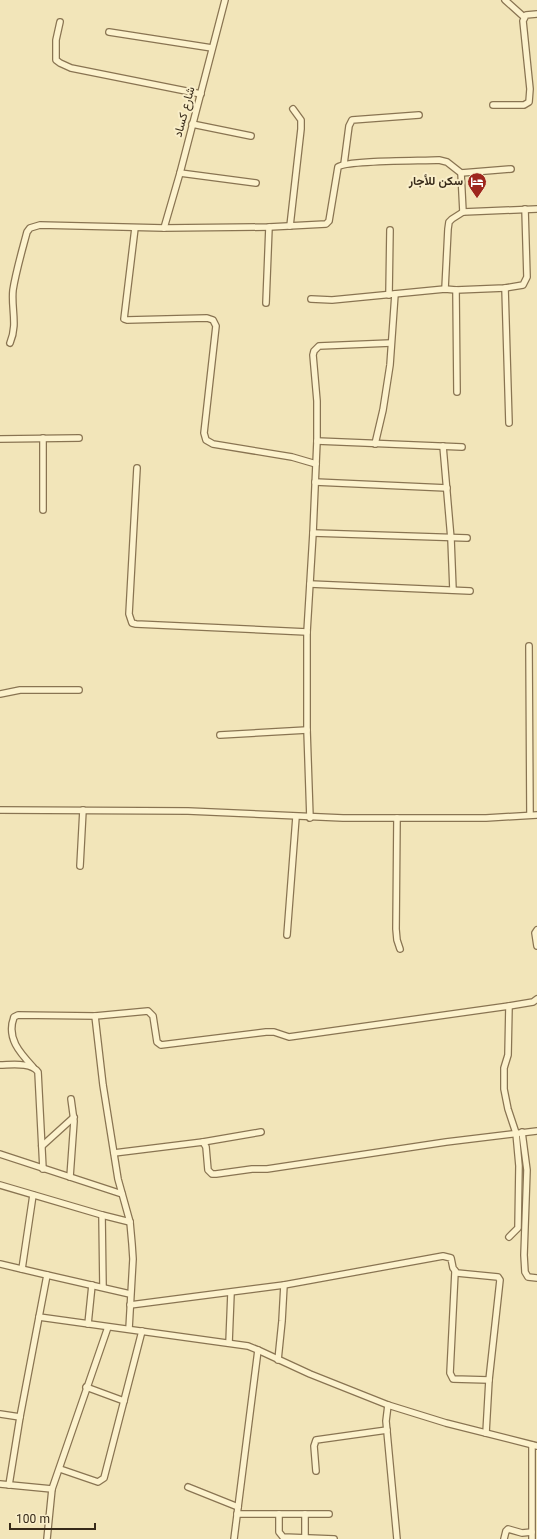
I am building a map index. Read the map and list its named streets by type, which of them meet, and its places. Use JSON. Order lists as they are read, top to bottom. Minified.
{"streets":{"street":["شارع كساد"]},"places":{"hotel":["سكن للأجار"]},"scale_bar":"100 m"}
